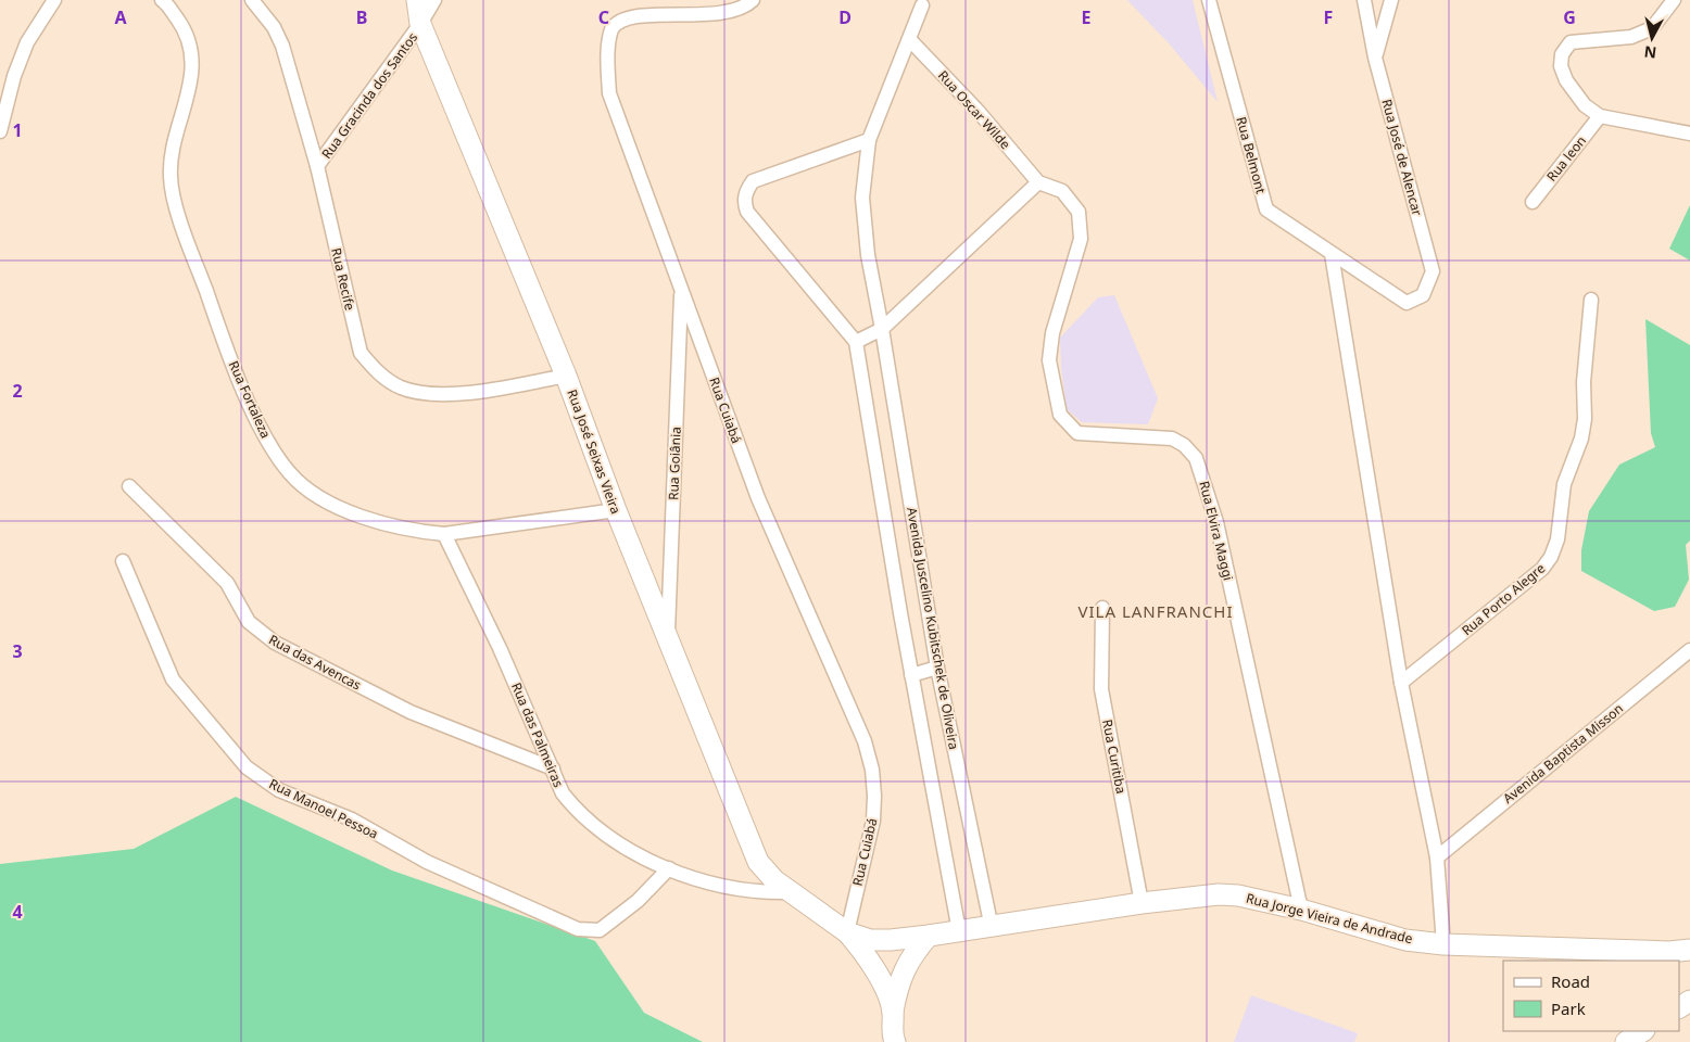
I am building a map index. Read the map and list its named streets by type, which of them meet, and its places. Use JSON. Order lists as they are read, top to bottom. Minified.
{"streets":{"street":["Rua Gracinda dos Santos","Rua Oscar Wilde","Rua Belmont","Rua José de Alencar","Rua leon","Rua Recife","Rua Fortaleza","Rua Cuiabá","Rua José Seixas Vieira","Rua Goiânia","Rua Elvira Maggi","Rua Porto Alegre","Avenida Juscelino Kubitschek de Oliveira","Rua das Avencas","Rua das Palmeiras","Avenida Baptista Misson","Rua Curitiba","Rua Manoel Pessoa","Rua Jorge Vieira de Andrade"]},"crossings":[["Rua Gracinda dos Santos","Rua Recife"],["Rua Gracinda dos Santos","Rua José Seixas Vieira"],["Rua Oscar Wilde","Rua Elvira Maggi"],["Rua Oscar Wilde","Avenida Juscelino Kubitschek de Oliveira"],["Rua Belmont","Rua José de Alencar"],["Rua Recife","Rua José Seixas Vieira"],["Rua Fortaleza","Rua José Seixas Vieira"],["Rua Fortaleza","Rua das Palmeiras"],["Rua Cuiabá","Rua Goiânia"],["Rua Cuiabá","Rua Jorge Vieira de Andrade"],["Rua José Seixas Vieira","Rua Goiânia"],["Rua José Seixas Vieira","Rua das Palmeiras"],["Rua José Seixas Vieira","Rua Jorge Vieira de Andrade"],["Rua Elvira Maggi","Rua Jorge Vieira de Andrade"],["Avenida Juscelino Kubitschek de Oliveira","Rua Jorge Vieira de Andrade"],["Rua das Avencas","Rua das Palmeiras"],["Rua das Palmeiras","Rua Manoel Pessoa"],["Rua das Palmeiras","Rua Jorge Vieira de Andrade"],["Rua Curitiba","Rua Jorge Vieira de Andrade"]],"districts":["VILA LANFRANCHI"],"legend":["Road","Park"],"north":"bottom","grid":{"columns":["A","B","C","D","E","F","G"],"rows":["1","2","3","4"]}}
